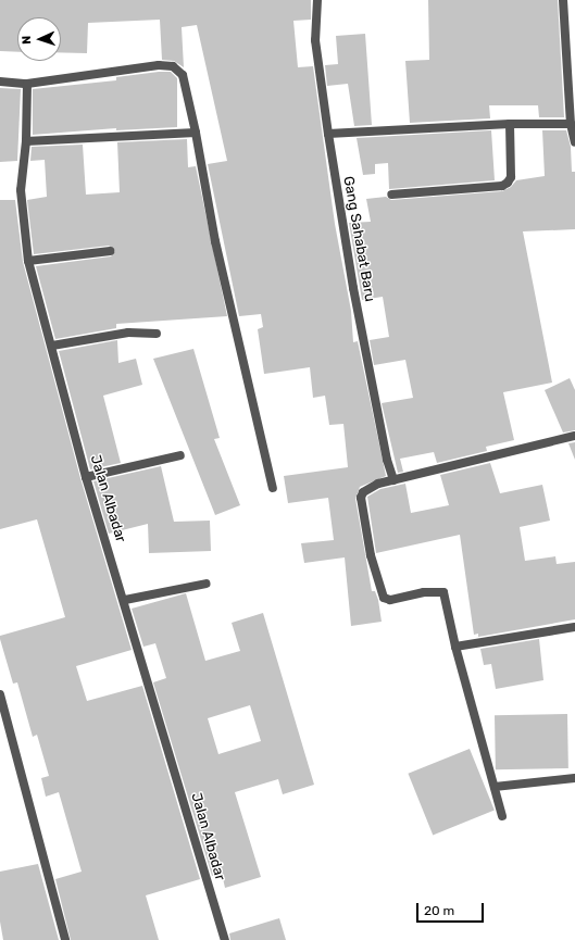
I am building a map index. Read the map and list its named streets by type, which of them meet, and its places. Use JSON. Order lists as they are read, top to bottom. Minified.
{"streets":{"street":["Gang Sahabat Baru","Jalan Albadar"]},"scale_bar":"20 m","north":"left"}
